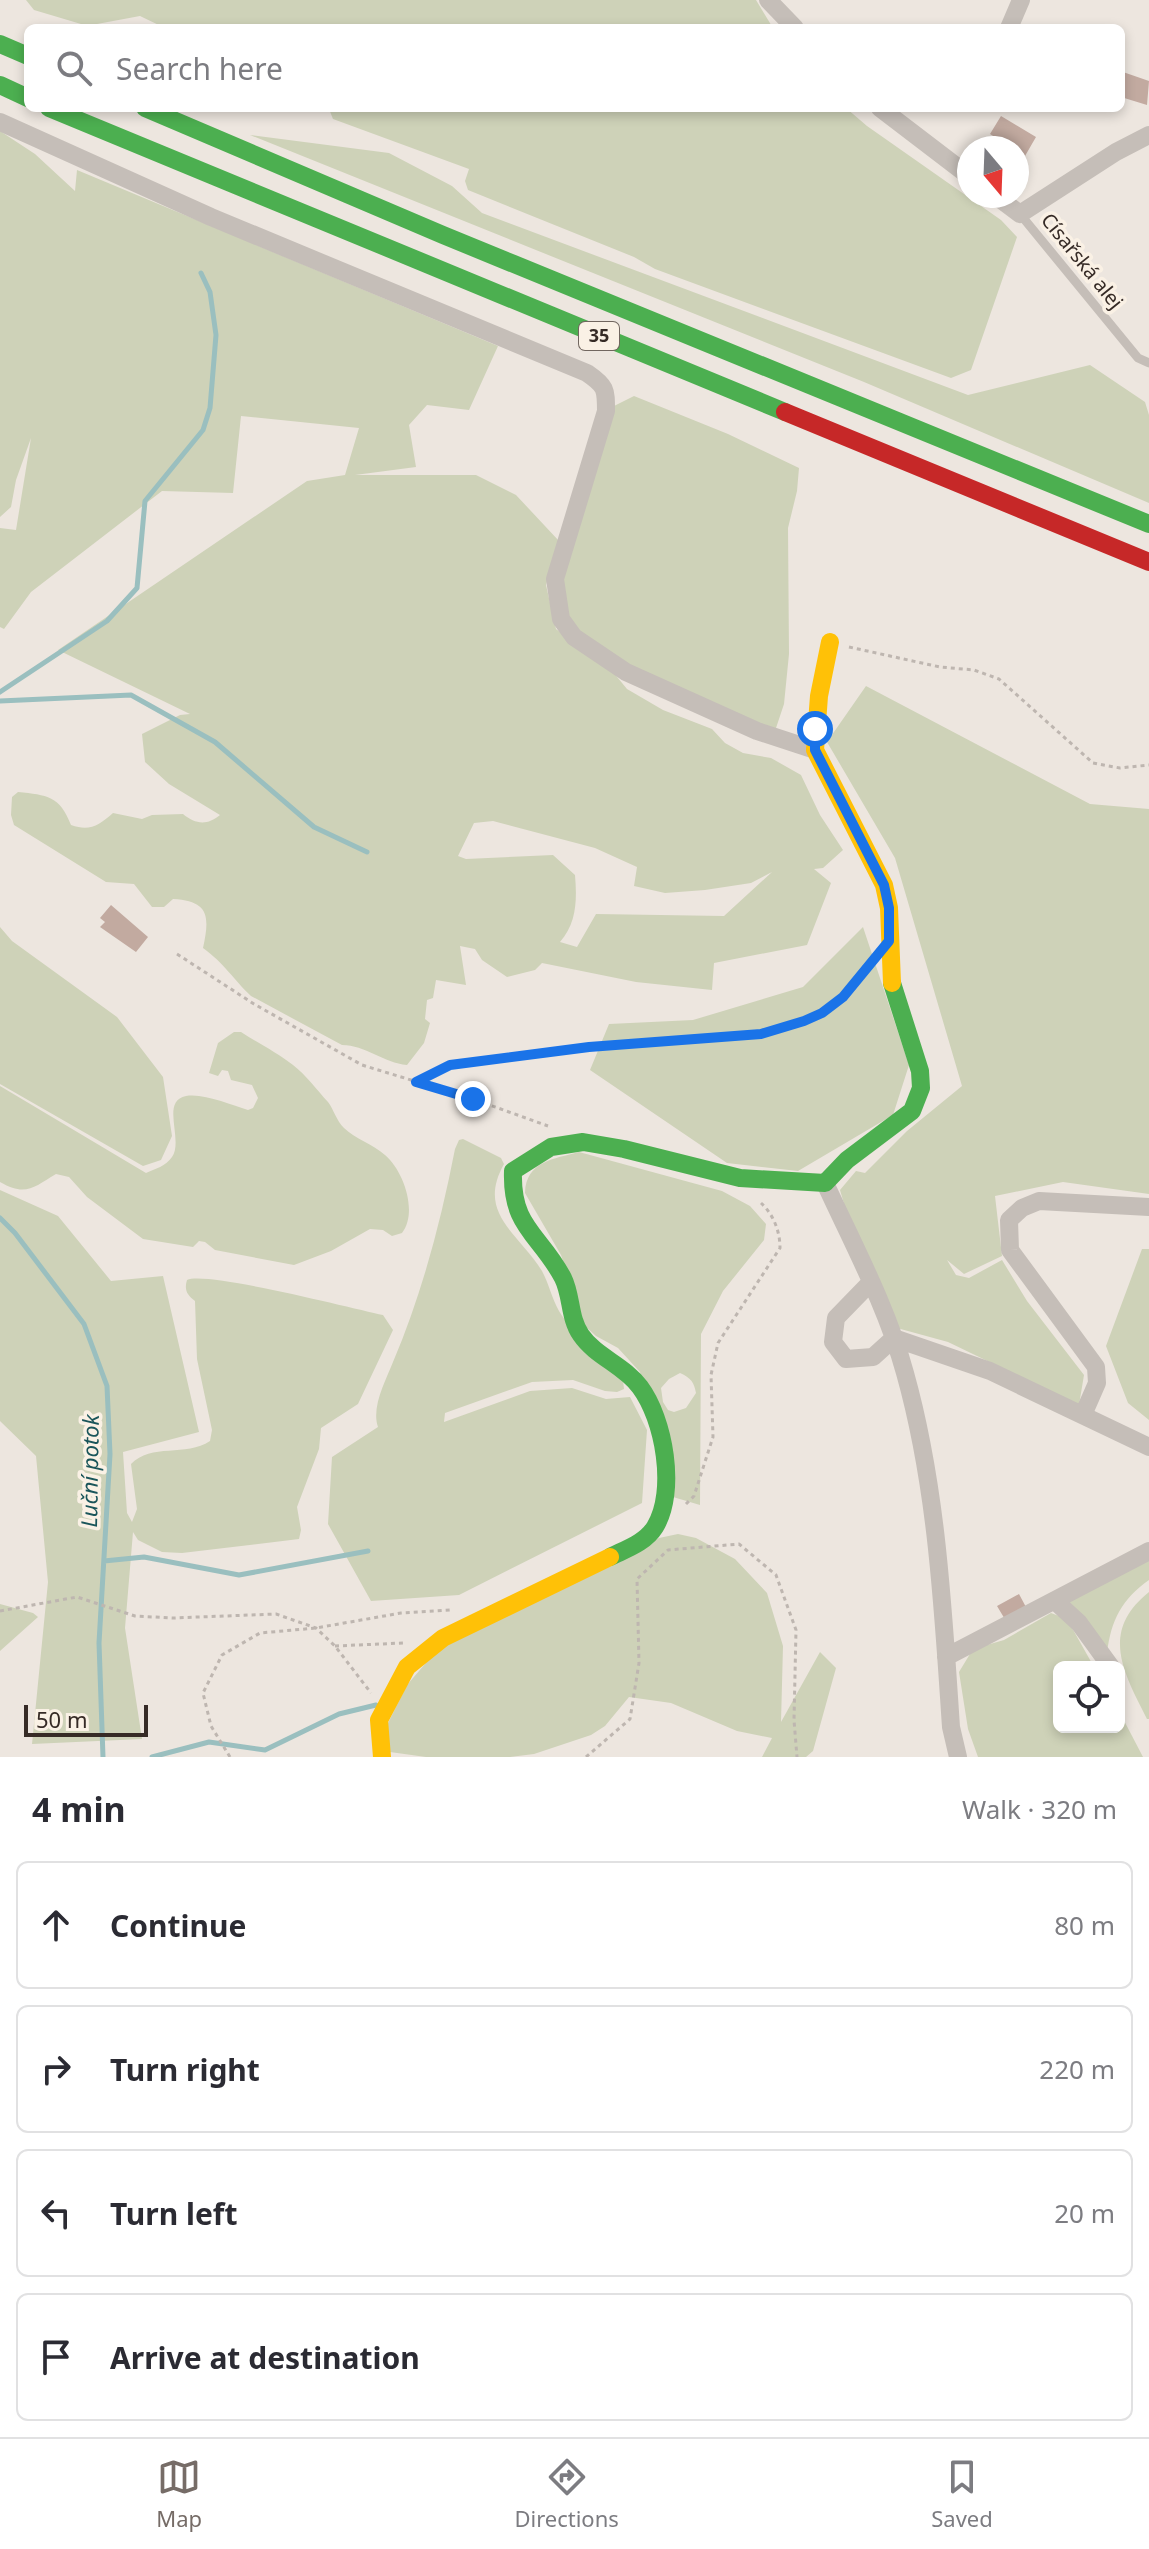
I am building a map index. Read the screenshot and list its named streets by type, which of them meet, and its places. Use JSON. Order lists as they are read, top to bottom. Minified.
{"streets":{"main road":["35"],"lane":["Císařská alej"]},"water":["Luční potok"],"scale_bar":"50 m","north":"bottom","page":{"search":"Search here","scale":"50 m","heading":["4 min","Walk · 320 m"],"list":[["Continue","80 m"],["Turn right","220 m"],["Turn left","20 m"],"Arrive at destination"],"nav":["Map","Directions","Saved"]}}
